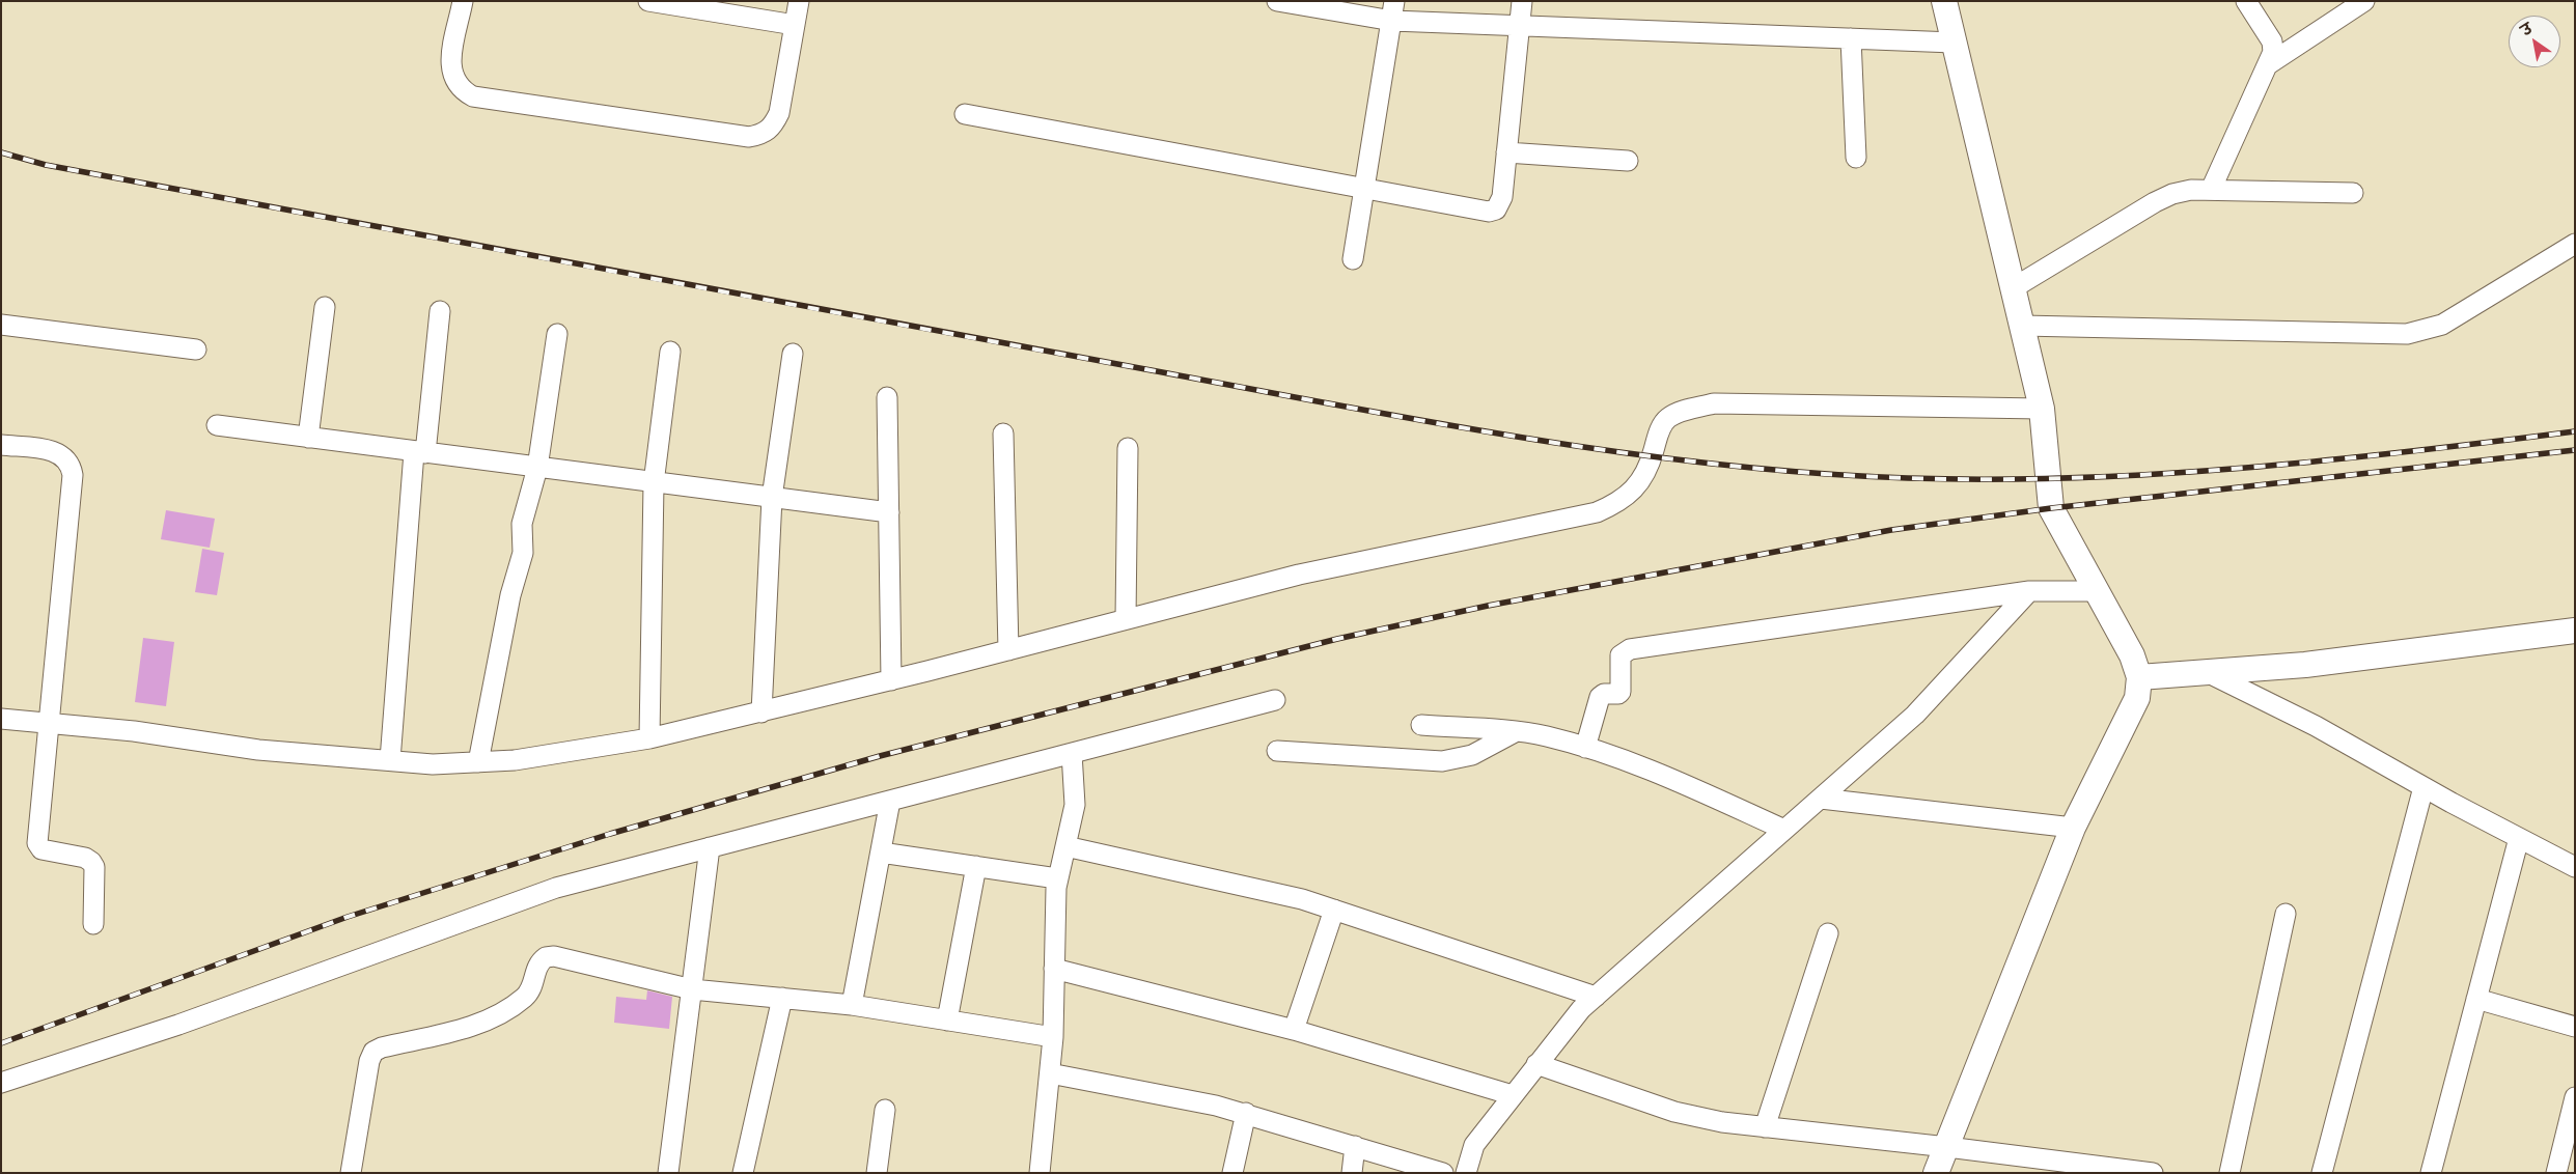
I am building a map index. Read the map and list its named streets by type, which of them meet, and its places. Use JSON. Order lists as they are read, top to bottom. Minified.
{"north":"top left"}
